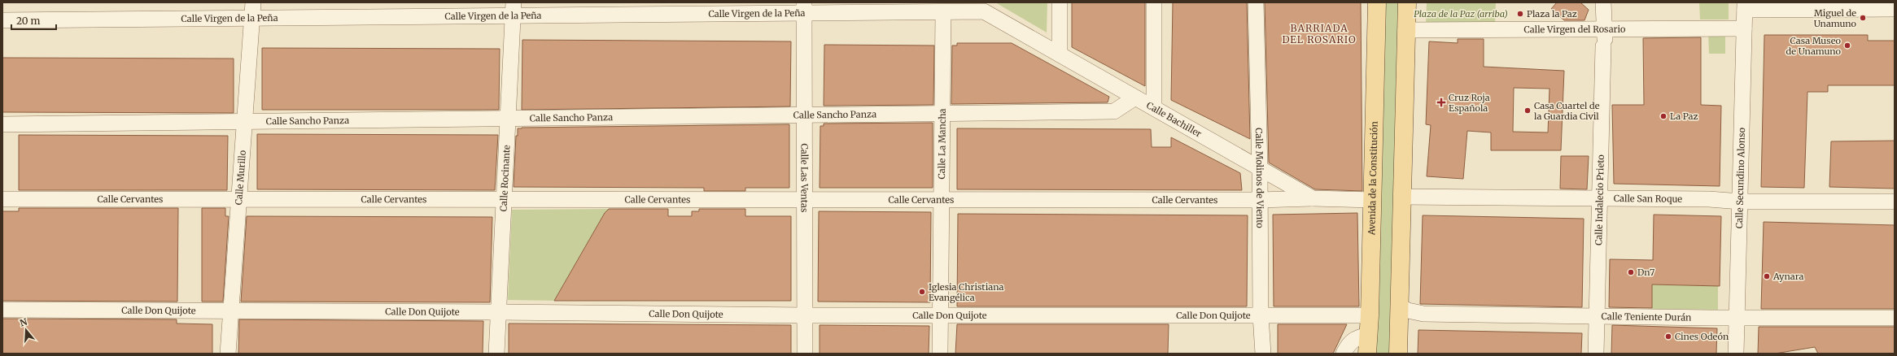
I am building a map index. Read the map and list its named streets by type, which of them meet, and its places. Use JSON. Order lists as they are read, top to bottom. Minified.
{"streets":{"main road":["Avenida de la Constitución"],"street":["Calle Virgen de la Peña","Calle Virgen del Rosario","Calle Sancho Panza","Calle Bachiller","Calle La Mancha","Calle Murillo","Calle Rocinante","Calle Las Ventas","Calle Molinos de Viento","Calle Secundino Alonso","Calle Cervantes","Calle San Roque","Calle Indalecio Prieto","Calle Don Quijote","Calle Teniente Durán"]},"crossings":[["Calle Virgen de la Peña","Calle Bachiller"],["Calle Virgen de la Peña","Calle La Mancha"],["Calle Virgen de la Peña","Calle Murillo"],["Calle Virgen de la Peña","Calle Rocinante"],["Calle Virgen de la Peña","Calle Las Ventas"],["Calle Virgen del Rosario","Calle Secundino Alonso"],["Calle Virgen del Rosario","Calle Indalecio Prieto"],["Calle Sancho Panza","Calle Bachiller"],["Calle Sancho Panza","Calle La Mancha"],["Calle Sancho Panza","Calle Murillo"],["Calle Sancho Panza","Calle Rocinante"],["Calle Sancho Panza","Calle Las Ventas"],["Calle Bachiller","Calle Molinos de Viento"],["Calle Bachiller","Avenida de la Constitución"],["Calle Bachiller","Calle Cervantes"],["Calle La Mancha","Calle Cervantes"],["Calle La Mancha","Calle Don Quijote"],["Calle Murillo","Calle Cervantes"],["Calle Murillo","Calle Don Quijote"],["Calle Rocinante","Calle Cervantes"],["Calle Rocinante","Calle Don Quijote"],["Calle Las Ventas","Calle Cervantes"],["Calle Las Ventas","Calle Don Quijote"],["Calle Molinos de Viento","Calle Cervantes"],["Calle Molinos de Viento","Calle Don Quijote"],["Avenida de la Constitución","Calle Don Quijote"],["Calle Secundino Alonso","Calle San Roque"],["Calle Secundino Alonso","Calle Teniente Durán"],["Calle San Roque","Calle Indalecio Prieto"],["Calle Indalecio Prieto","Calle Teniente Durán"]],"districts":["BARRIADA DEL ROSARIO"],"parks":["Plaza de la Paz (arriba)"],"places":{"other":["Plaza la Paz","Miguel de Unamuno","Casa Museo de Unamuno","Casa Cuartel de la Guardia Civil","La Paz","Dn7","Aynara","Iglesia Christiana Evangélica","Cines Odeón"],"health":["Cruz Roja Española"]},"scale_bar":"20 m","north":"top"}
